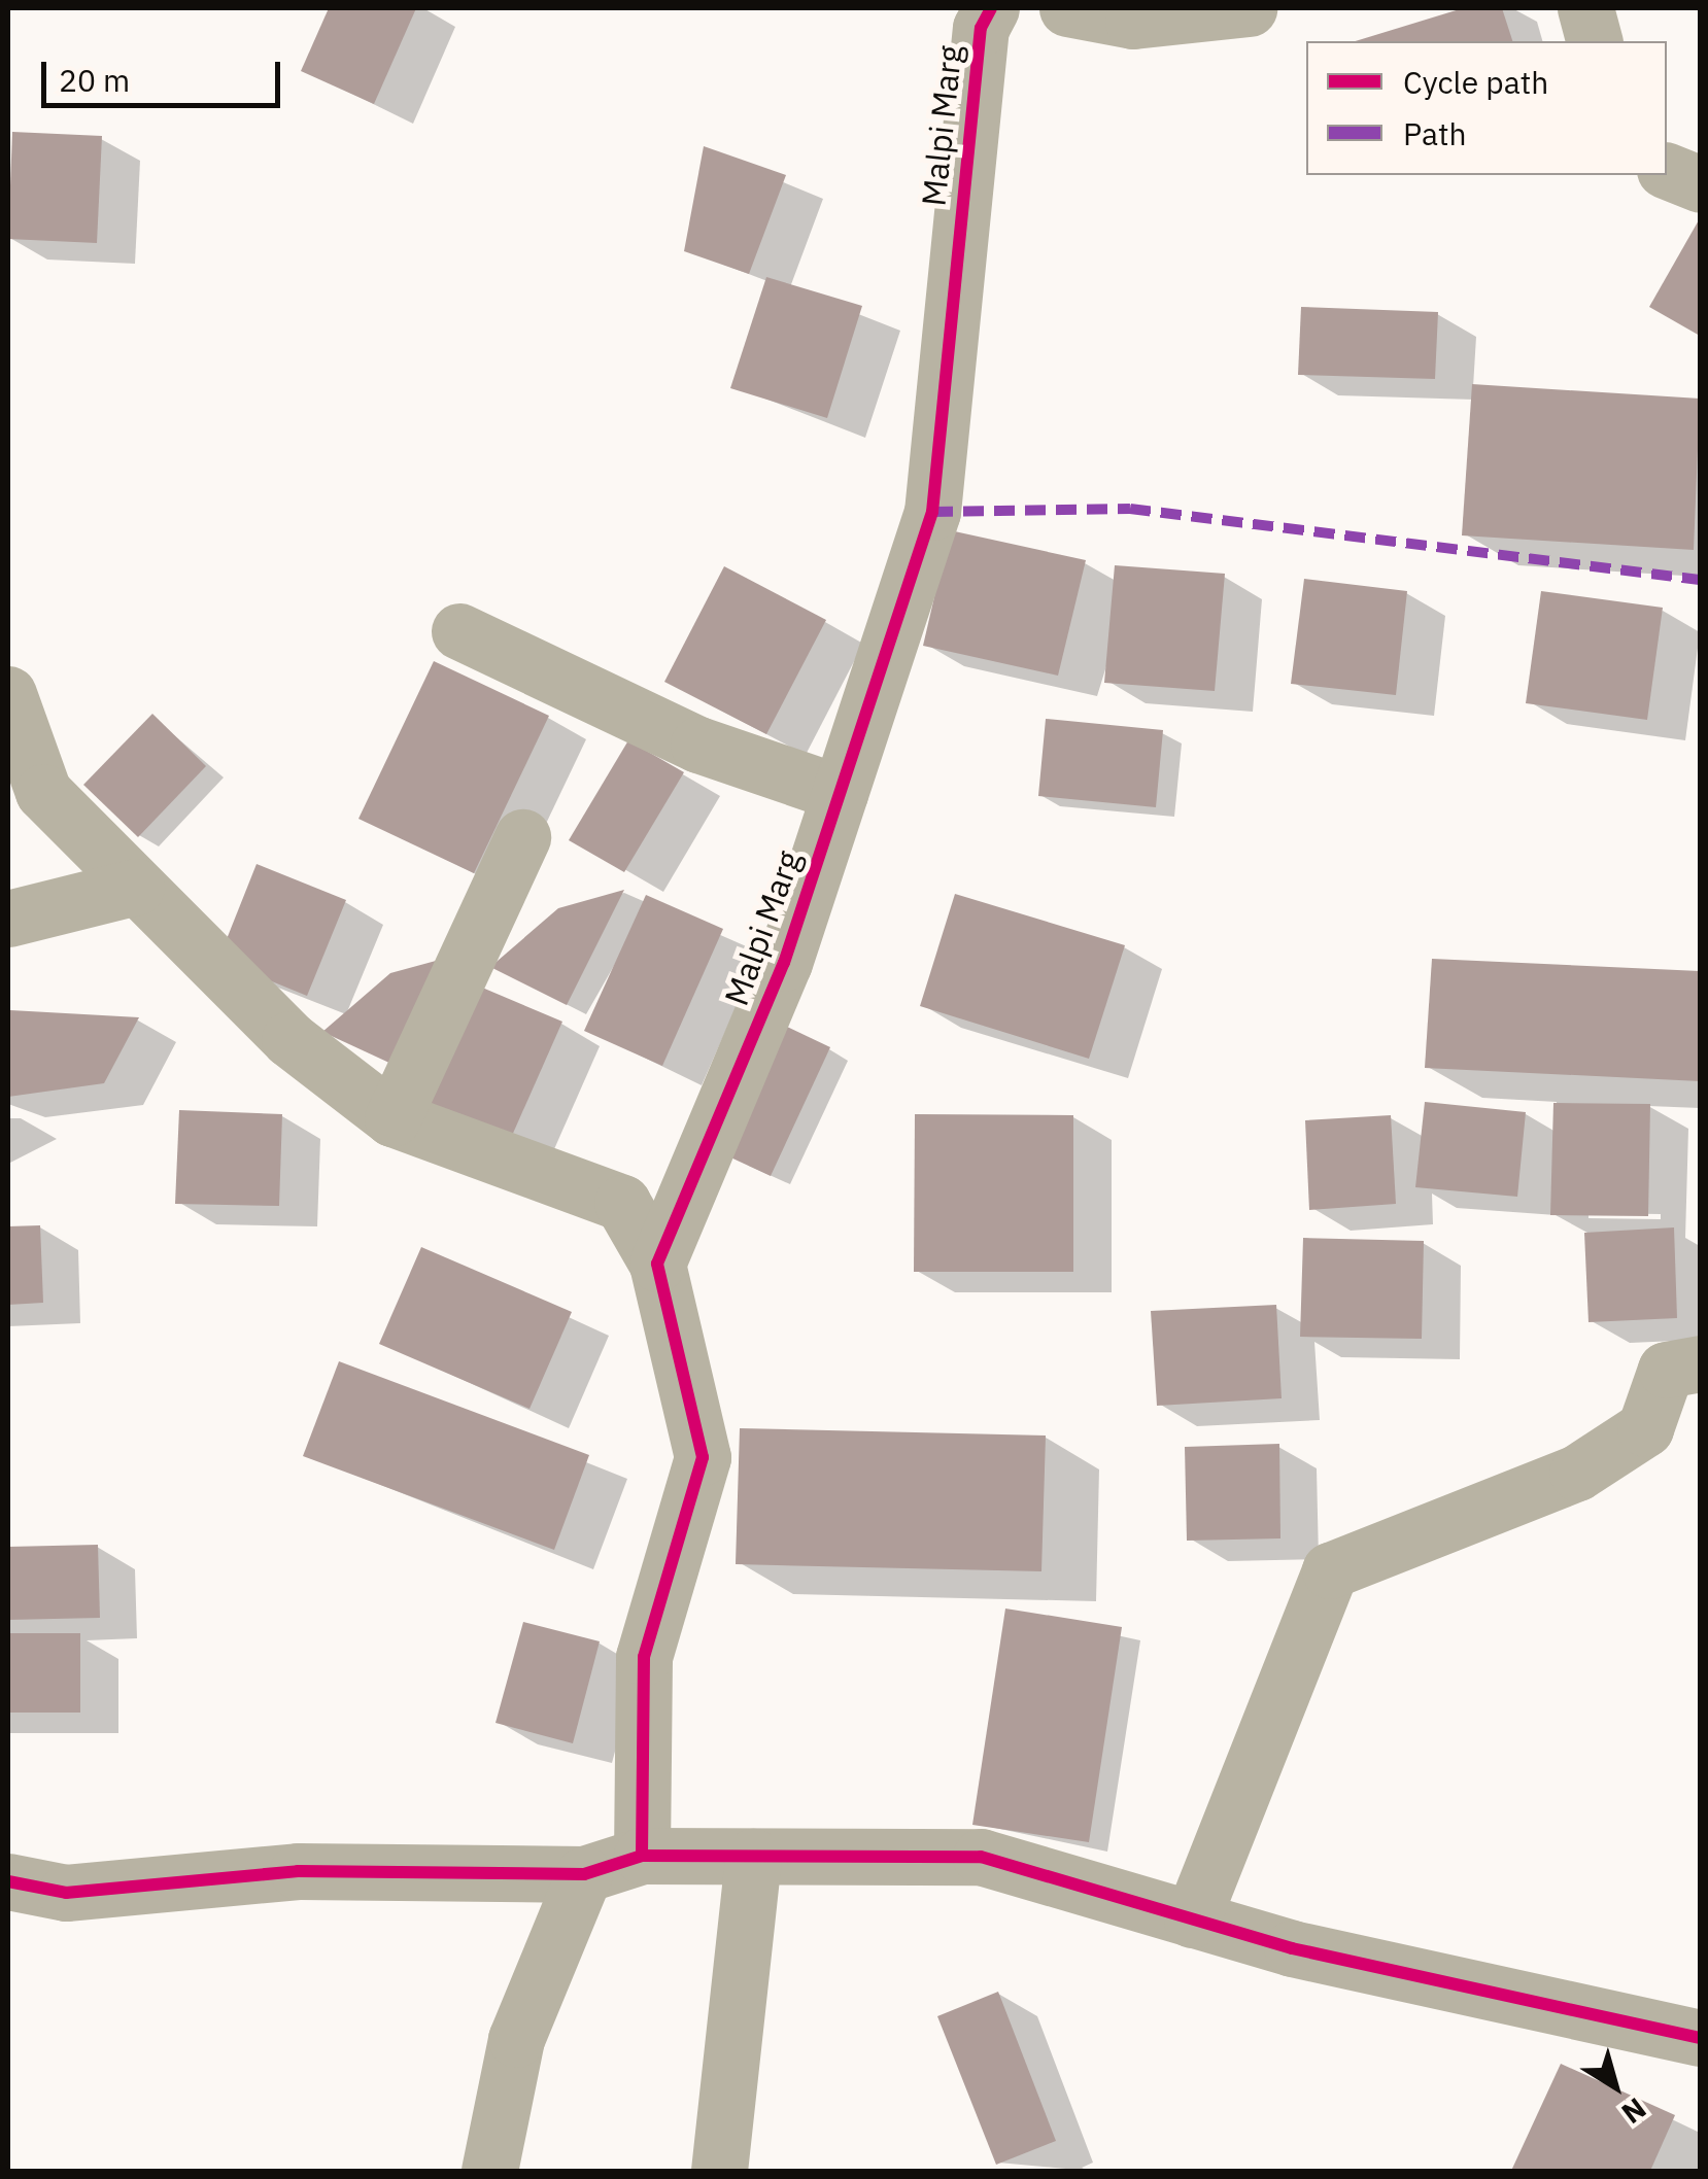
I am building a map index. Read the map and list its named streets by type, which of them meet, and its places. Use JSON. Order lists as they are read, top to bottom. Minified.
{"streets":{"street":["Malpi Marg"]},"legend":["Cycle path","Path"],"scale_bar":"20 m","north":"bottom right"}
